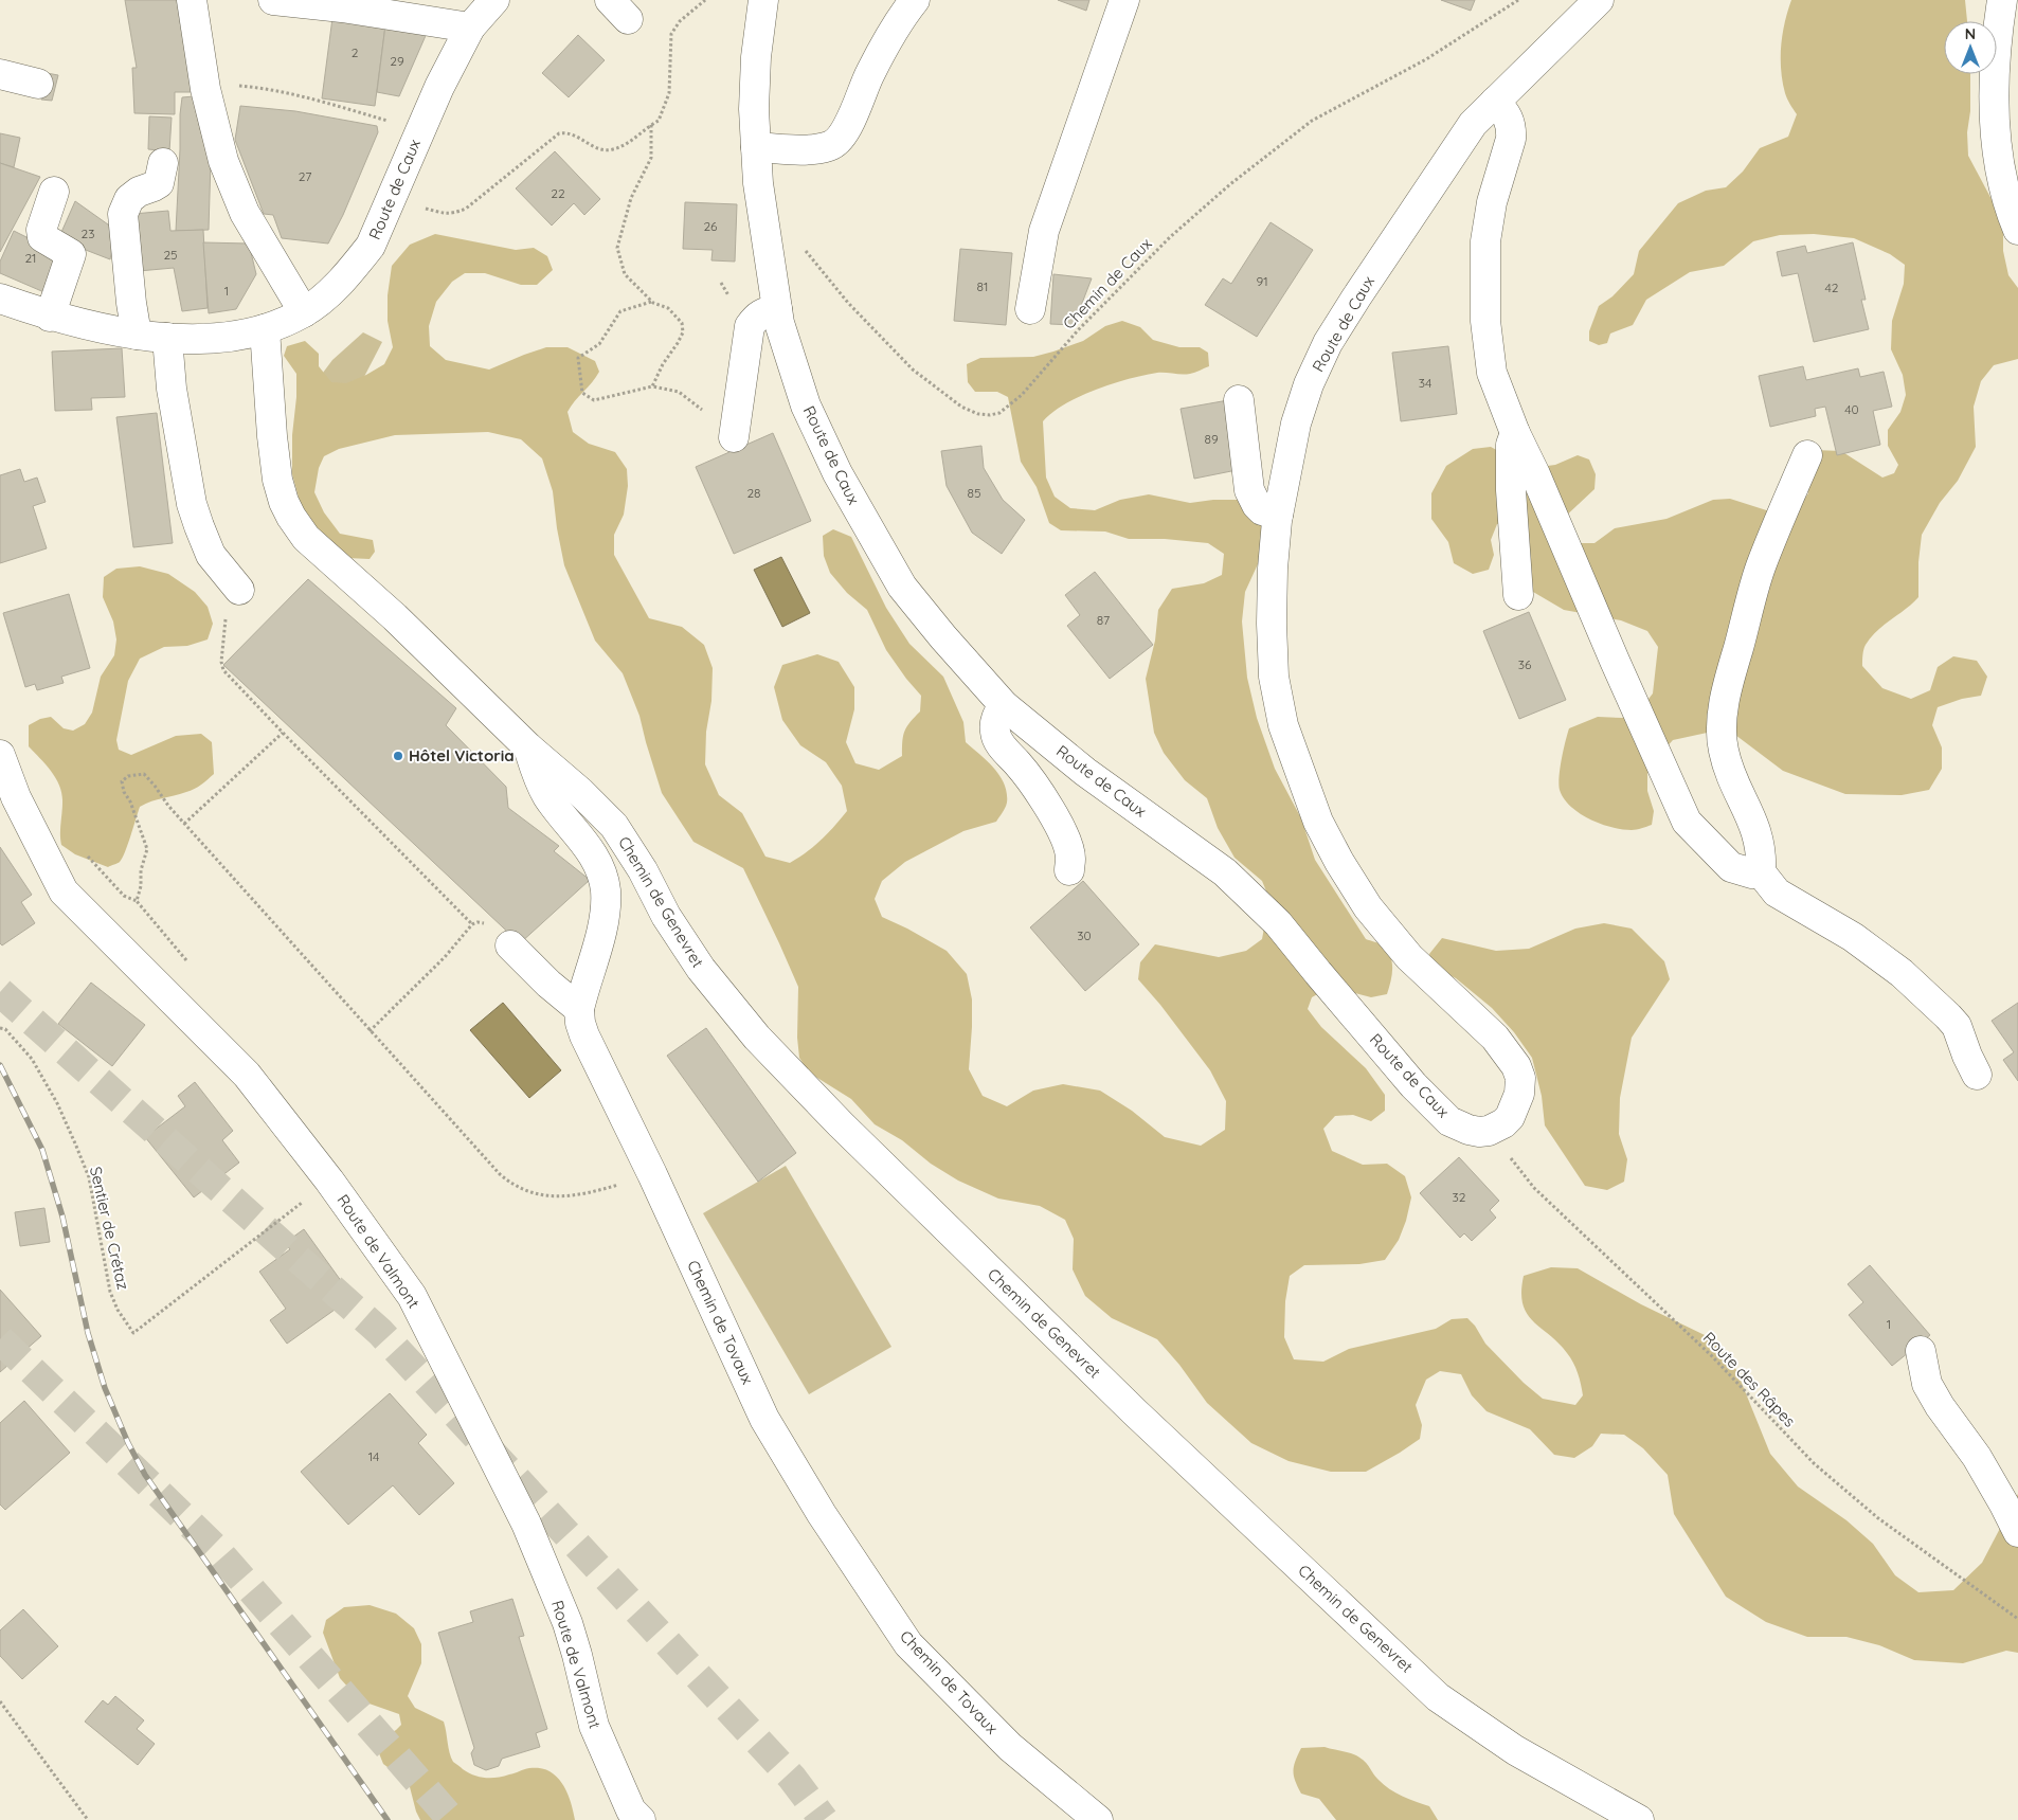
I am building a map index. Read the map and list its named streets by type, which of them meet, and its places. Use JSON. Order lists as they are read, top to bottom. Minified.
{"streets":{"street":["Route de Caux","Chemin de Genevret","Route de Valmont","Chemin de Tovaux"],"path":["Chemin de Caux","Sentier de Crétaz","Route des Râpes"]},"crossings":[["Route de Caux","Chemin de Genevret"],["Route de Caux","Route des Râpes"],["Chemin de Genevret","Chemin de Tovaux"],["Sentier de Crétaz","Route de Valmont"]],"places":["Hôtel Victoria"],"house_numbers":["2","29","27","22","26","23","25","21","91","81","42","1","34","40","89","28","85","87","36","30","32","1","14"],"north":"top"}
